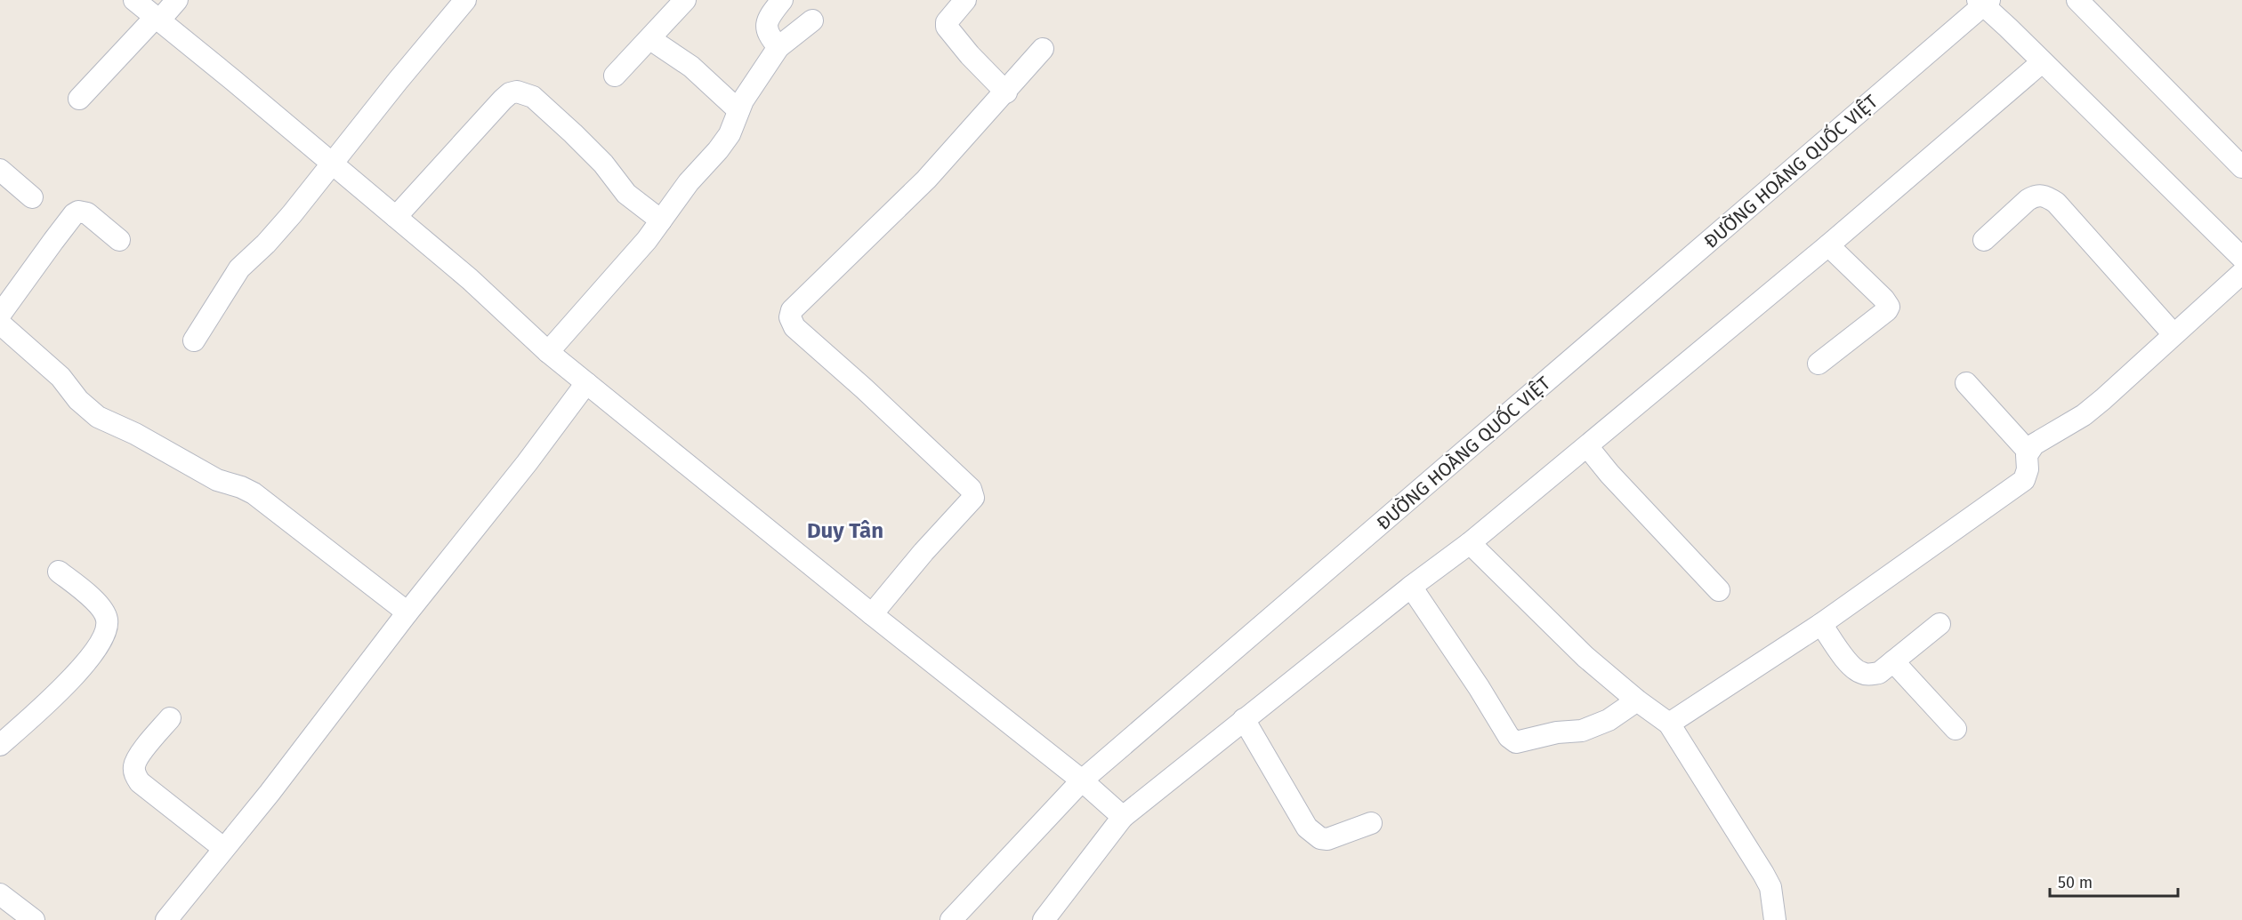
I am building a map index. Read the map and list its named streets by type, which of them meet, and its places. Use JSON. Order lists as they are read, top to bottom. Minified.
{"streets":{"street":["ĐƯỜNG HOÀNG QUỐC VIỆT"]},"districts":["Duy Tân"],"scale_bar":"50 m"}
